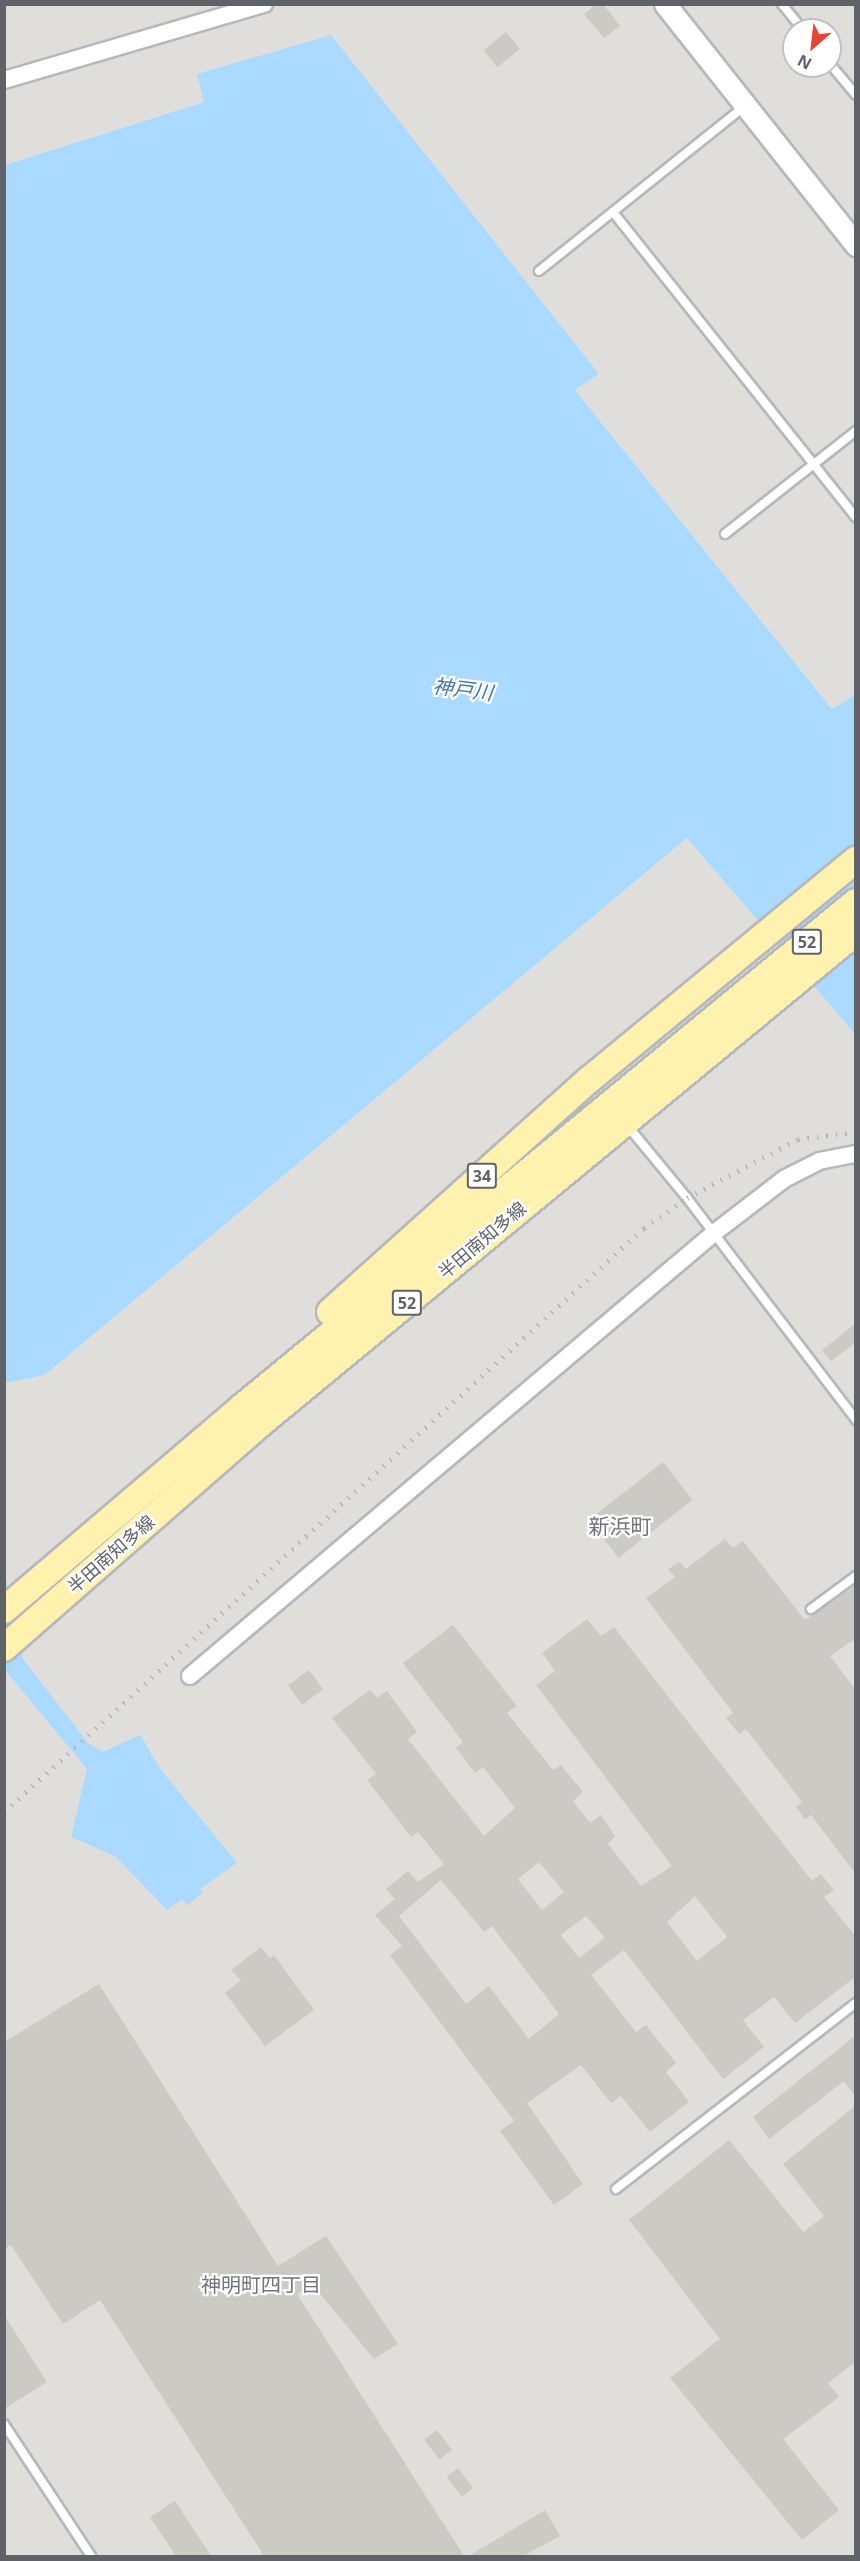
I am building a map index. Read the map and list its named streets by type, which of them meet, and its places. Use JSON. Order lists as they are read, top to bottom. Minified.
{"streets":{"main road":["52","34","半田南知多線"]},"crossings":[["34","半田南知多線"]],"districts":["新浜町","神明町四丁目"],"water":["神戸川"],"north":"bottom left"}
